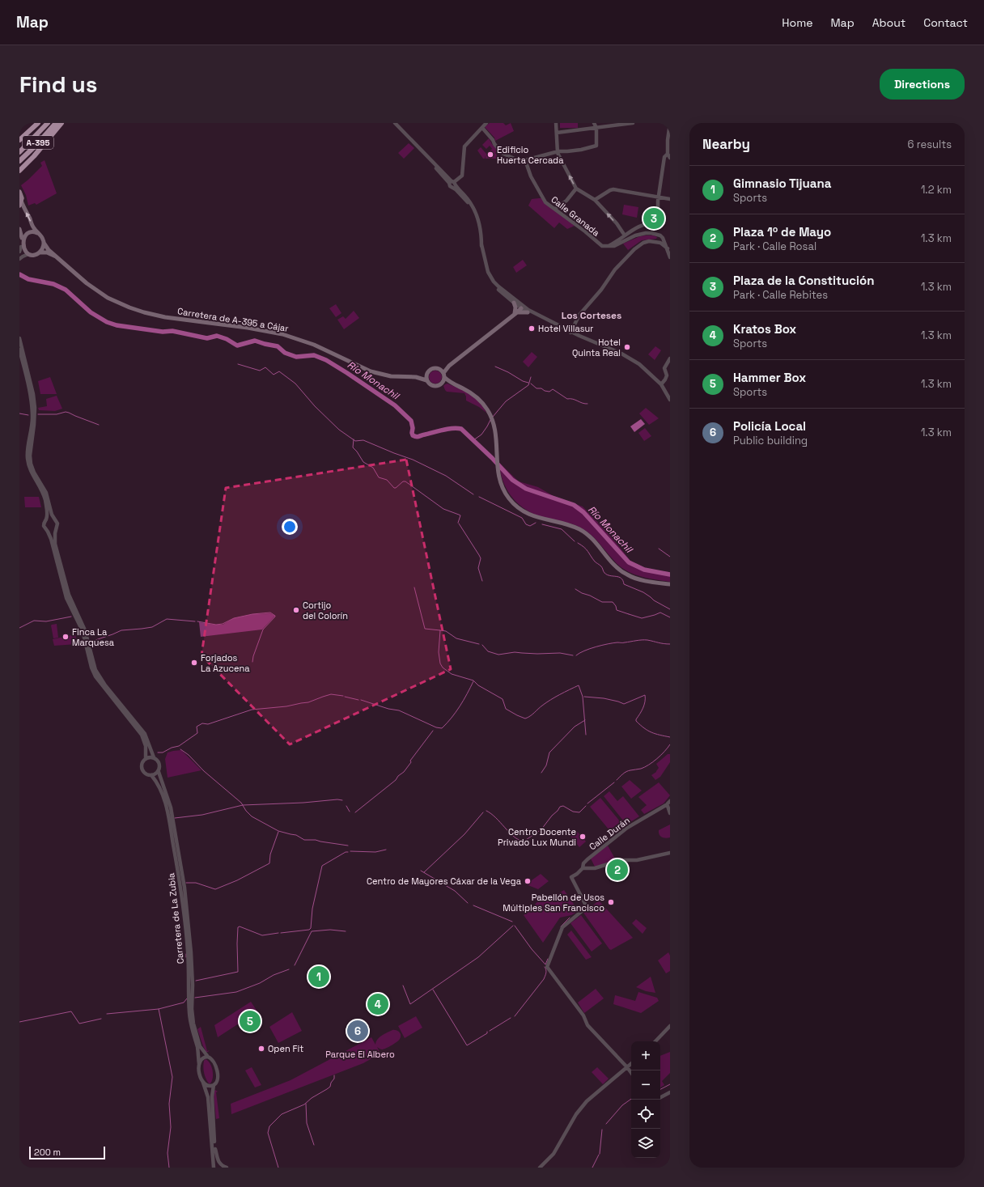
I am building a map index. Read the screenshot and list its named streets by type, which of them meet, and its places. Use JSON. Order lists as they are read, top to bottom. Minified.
{"streets":{"highway":["A-395"],"main road":["Carretera de A-395 a Cájar"],"street":["Calle Granada","Calle Durán","Carretera de La Zubia"]},"districts":["Los Corteses"],"water":["Río Monachil"],"parks":["Parque El Albero"],"places":["Edificio Huerta Cercada","Hotel Villasur","Hotel Quinta Real","Cortijo del Colorín","Finca La Marquesa","Forjados La Azucena","Centro Docente Privado Lux Mundi","Centro de Mayores Cáxar de la Vega","Pabellón de Usos Múltiples San Francisco","Open Fit"],"scale_bar":"200 m","page":{"header":"Map","nav":["Home","Map","About","Contact"],"buttons":"Directions","title":"Find us","heading":["Nearby","6 results"],"list":[{"mark":"1","name":"Gimnasio Tijuana","note":"Sports","value":"1.2 km"},{"mark":"2","name":"Plaza 1º de Mayo","note":"Park · Calle Rosal","value":"1.3 km"},{"mark":"3","name":"Plaza de la Constitución","note":"Park · Calle Rebites","value":"1.3 km"},{"mark":"4","name":"Kratos Box","note":"Sports","value":"1.3 km"},{"mark":"5","name":"Hammer Box","note":"Sports","value":"1.3 km"},{"mark":"6","name":"Policía Local","note":"Public building","value":"1.3 km"}],"pins":["3","2","1","4","5","6"],"map_buttons":["+","−"],"scale":"200 m"}}
